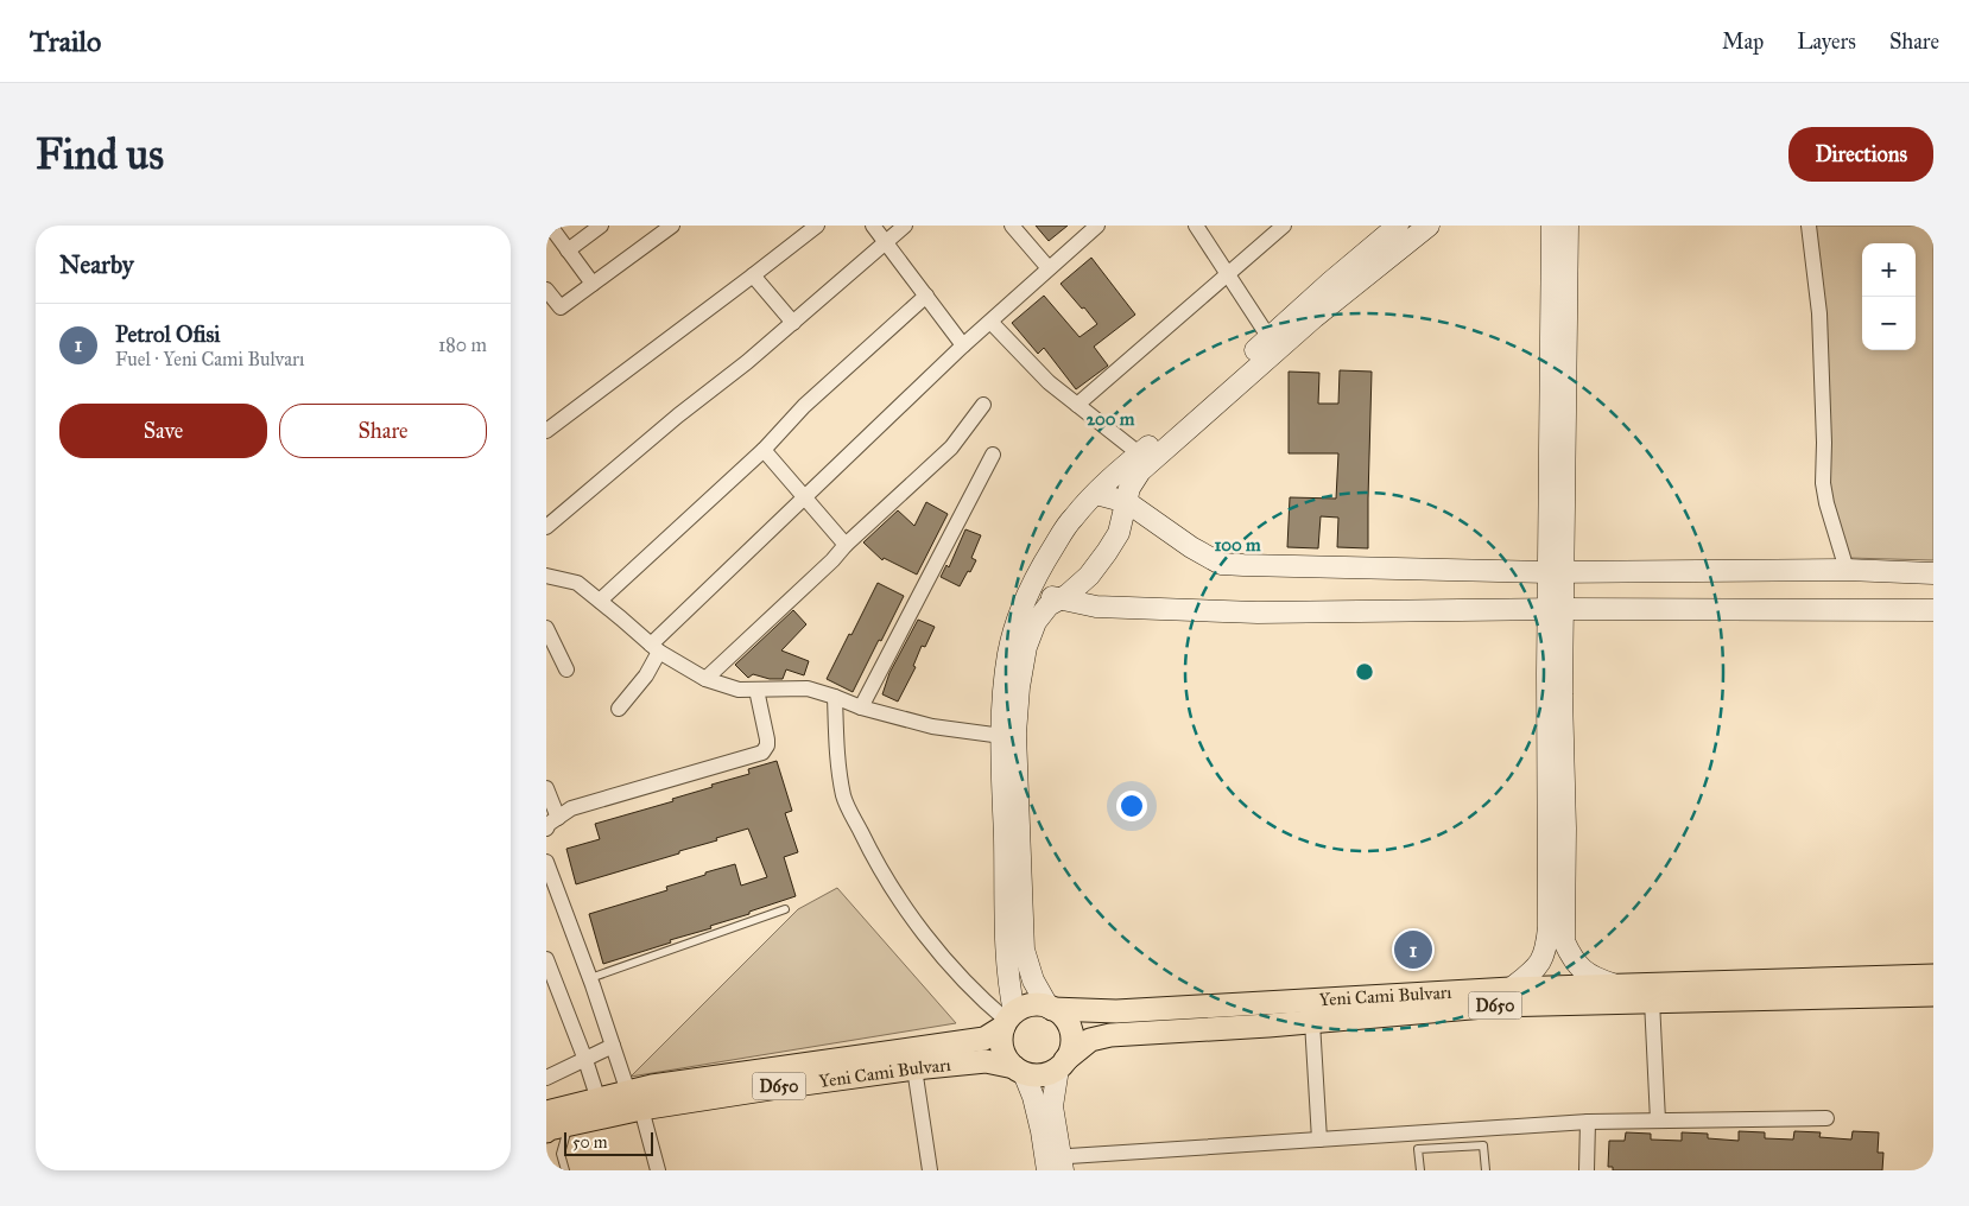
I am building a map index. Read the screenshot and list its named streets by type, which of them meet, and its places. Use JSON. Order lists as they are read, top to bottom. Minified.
{"streets":{"main road":["Yeni Cami Bulvarı","D650"]},"scale_bar":"50 m","page":{"header":"Trailo","nav":["Map","Layers","Share"],"buttons":["Directions",["Save","Share"]],"title":"Find us","heading":"Nearby","map_buttons":["+","−"],"list":[{"mark":"1","name":"Petrol Ofisi","note":"Fuel · Yeni Cami Bulvarı","value":"180 m"}],"pins":"1","scale":"50 m"},"rings":["200 m","100 m"]}
